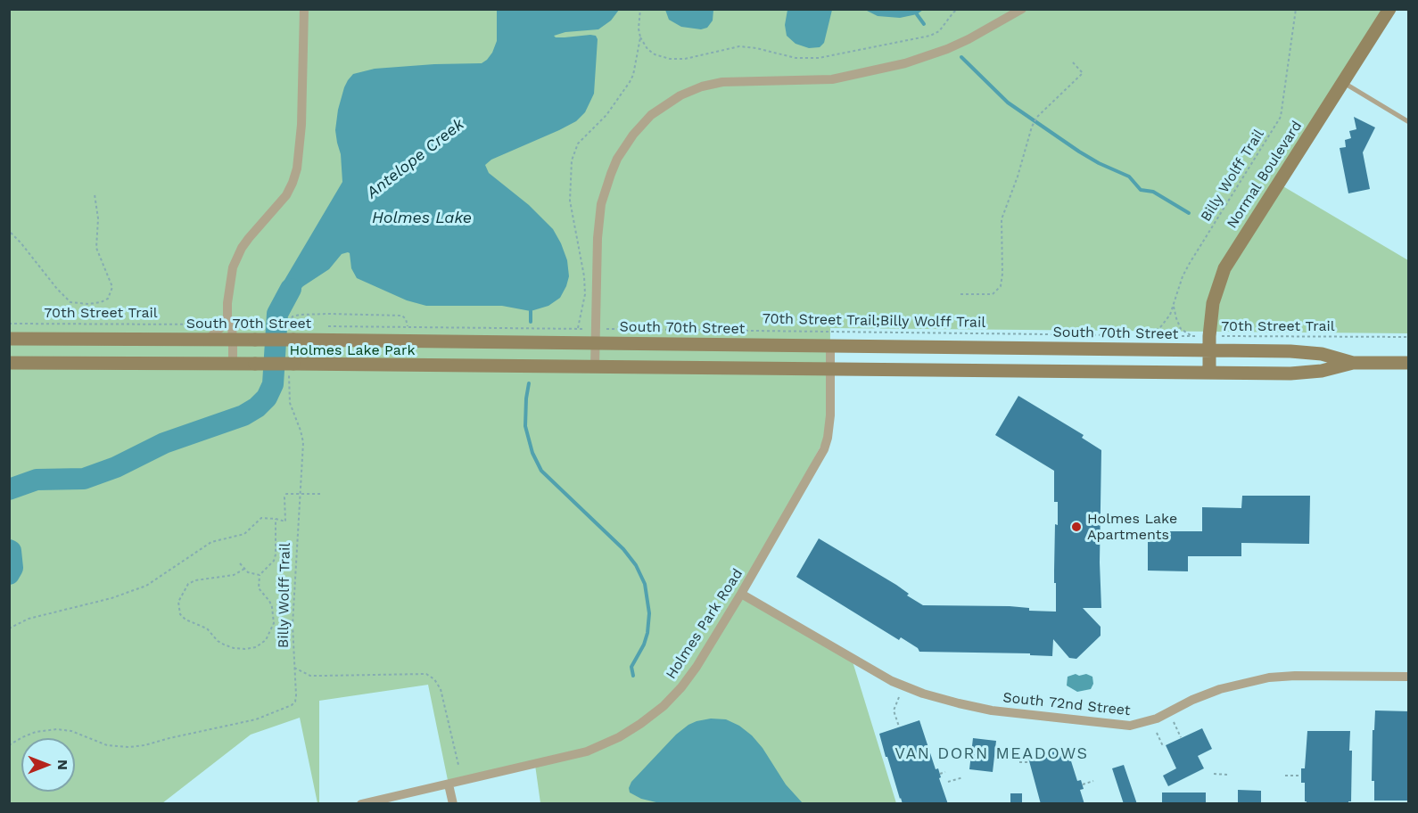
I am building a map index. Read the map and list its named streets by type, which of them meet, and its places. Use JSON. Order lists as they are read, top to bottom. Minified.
{"streets":{"main road":["Normal Boulevard","South 70th Street"],"street":["Holmes Park Road","South 72nd Street"],"path":["Billy Wolff Trail","70th Street Trail","70th Street Trail;Billy Wolff Trail"]},"crossings":[["Normal Boulevard","70th Street Trail"],["Normal Boulevard","South 70th Street"],["Billy Wolff Trail","70th Street Trail"],["Billy Wolff Trail","South 70th Street"],["70th Street Trail","South 70th Street"],["70th Street Trail;Billy Wolff Trail","South 70th Street"],["South 70th Street","Holmes Park Road"],["Holmes Park Road","South 72nd Street"]],"districts":["VAN DORN MEADOWS"],"water":["Antelope Creek","Holmes Lake"],"parks":["Holmes Lake Park"],"places":["Holmes Lake Apartments"],"north":"right"}
